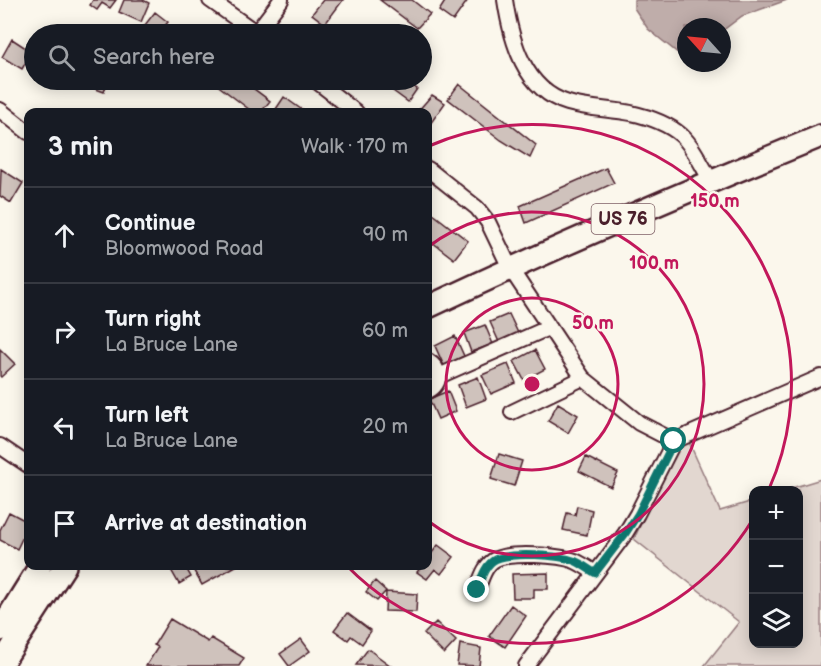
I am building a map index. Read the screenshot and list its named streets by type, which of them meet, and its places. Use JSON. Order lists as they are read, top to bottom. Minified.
{"streets":{"main road":["US 76"]},"north":"top left","page":{"search":"Search here","heading":["3 min","Walk · 170 m"],"list":[["Continue","Bloomwood Road","90 m"],["Turn right","La Bruce Lane","60 m"],["Turn left","La Bruce Lane","20 m"],"Arrive at destination"],"map_buttons":["+","−"]},"rings":["150 m","100 m","50 m"]}
